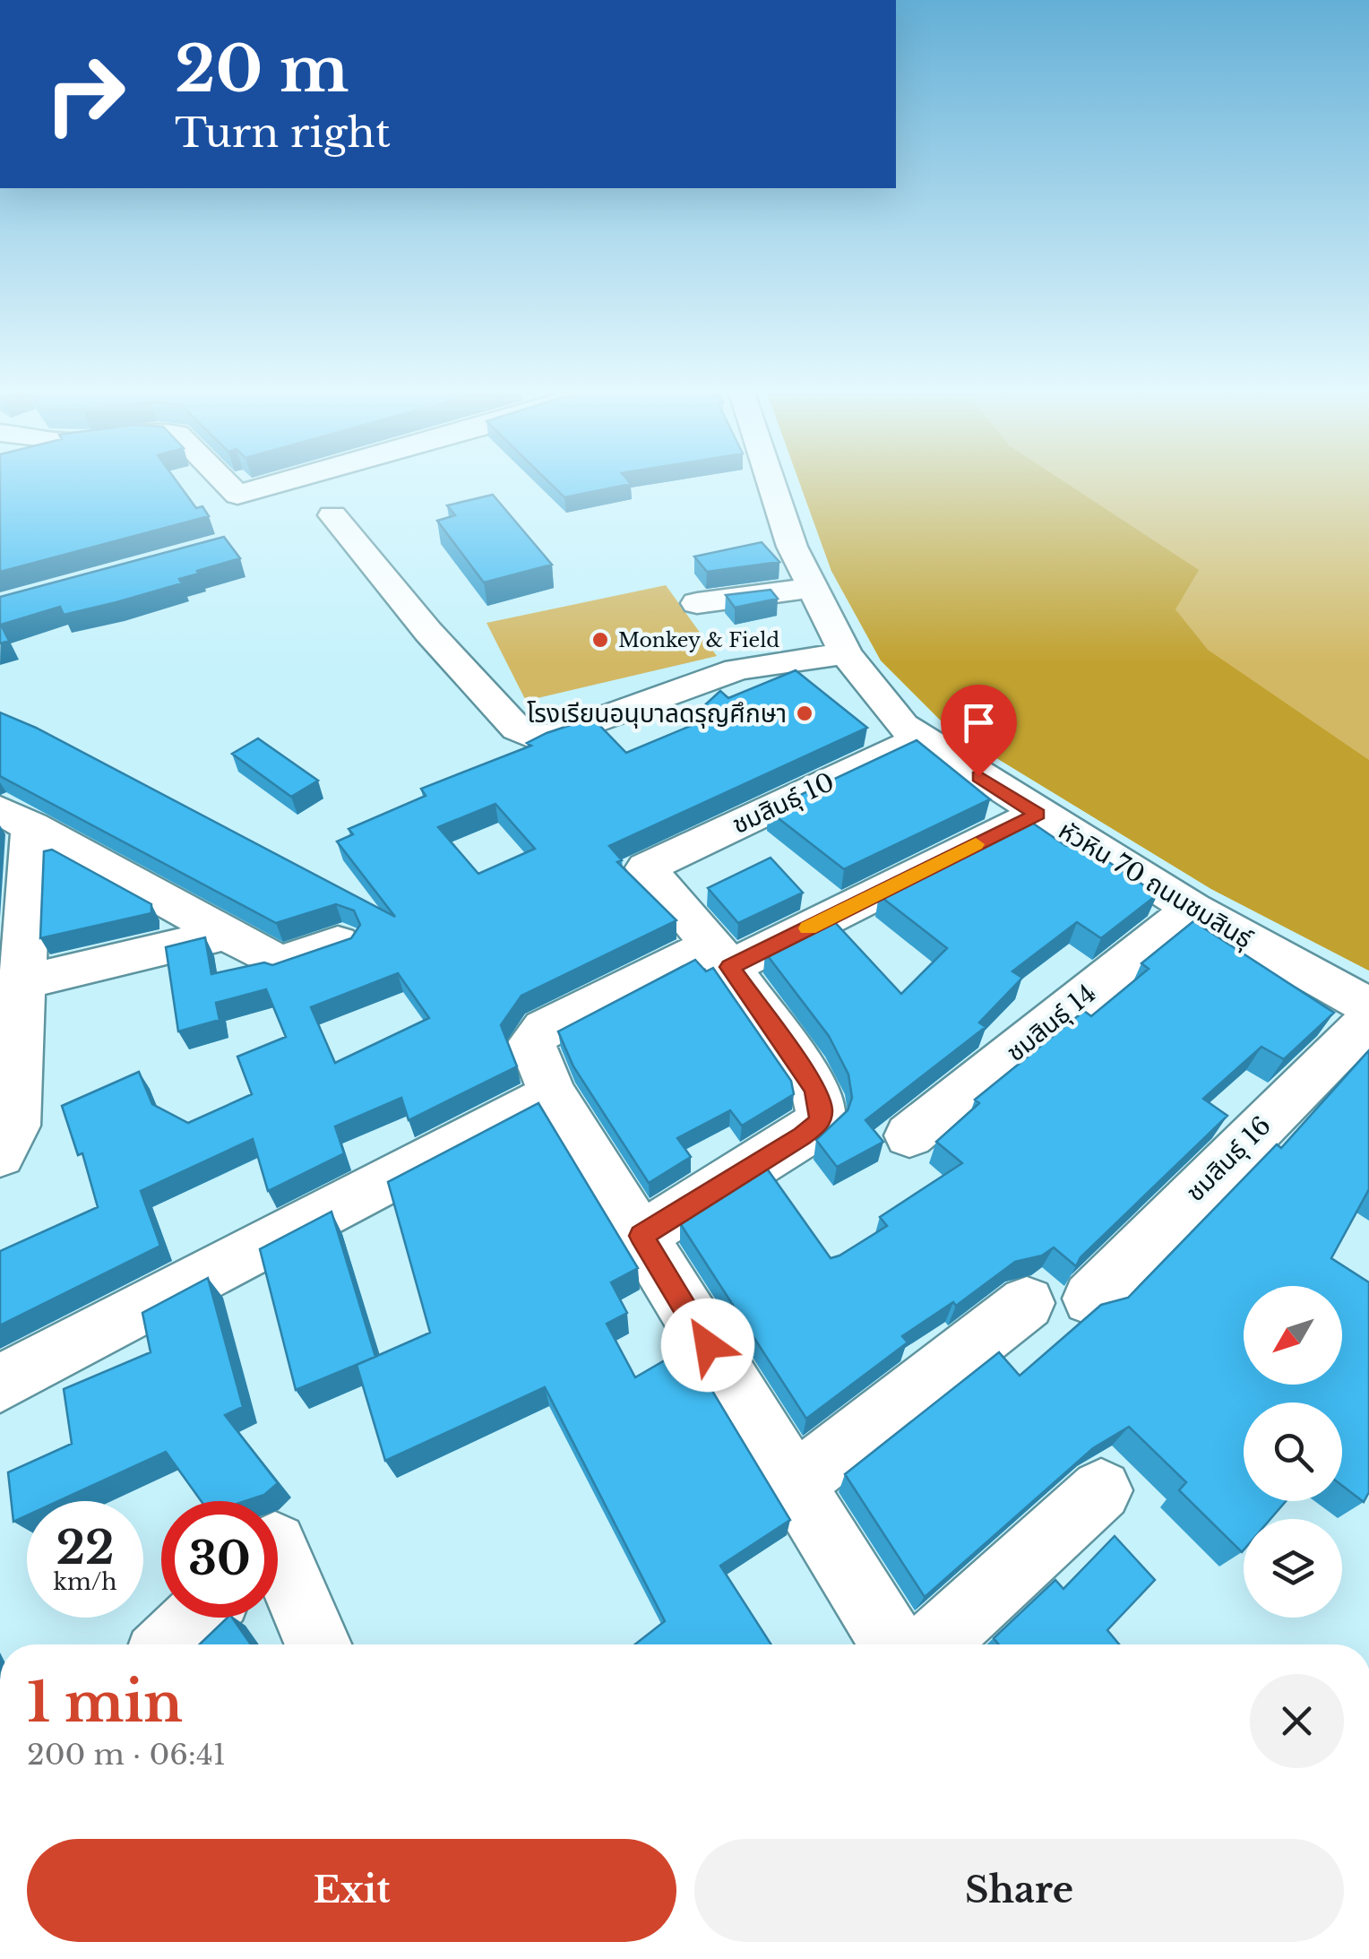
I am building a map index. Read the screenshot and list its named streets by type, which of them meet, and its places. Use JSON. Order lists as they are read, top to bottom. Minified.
{"streets":{"street":["ชมสินธุ์ 10","หัวหิน 70 ถนนชมสินธุ์","ชมสินธุ์ 14","ชมสินธุ์ 16"]},"crossings":[["ชมสินธุ์ 10","หัวหิน 70 ถนนชมสินธุ์"],["หัวหิน 70 ถนนชมสินธุ์","ชมสินธุ์ 14"]],"places":["Monkey & Field","โรงเรียนอนุบาลดรุญศึกษา"],"north":"bottom left","page":{"turn":["20 m","Turn right"],"speed":"22 km/h","limit":"30","heading":["1 min","200 m · 06:41"],"buttons":["Exit","Share"]}}
